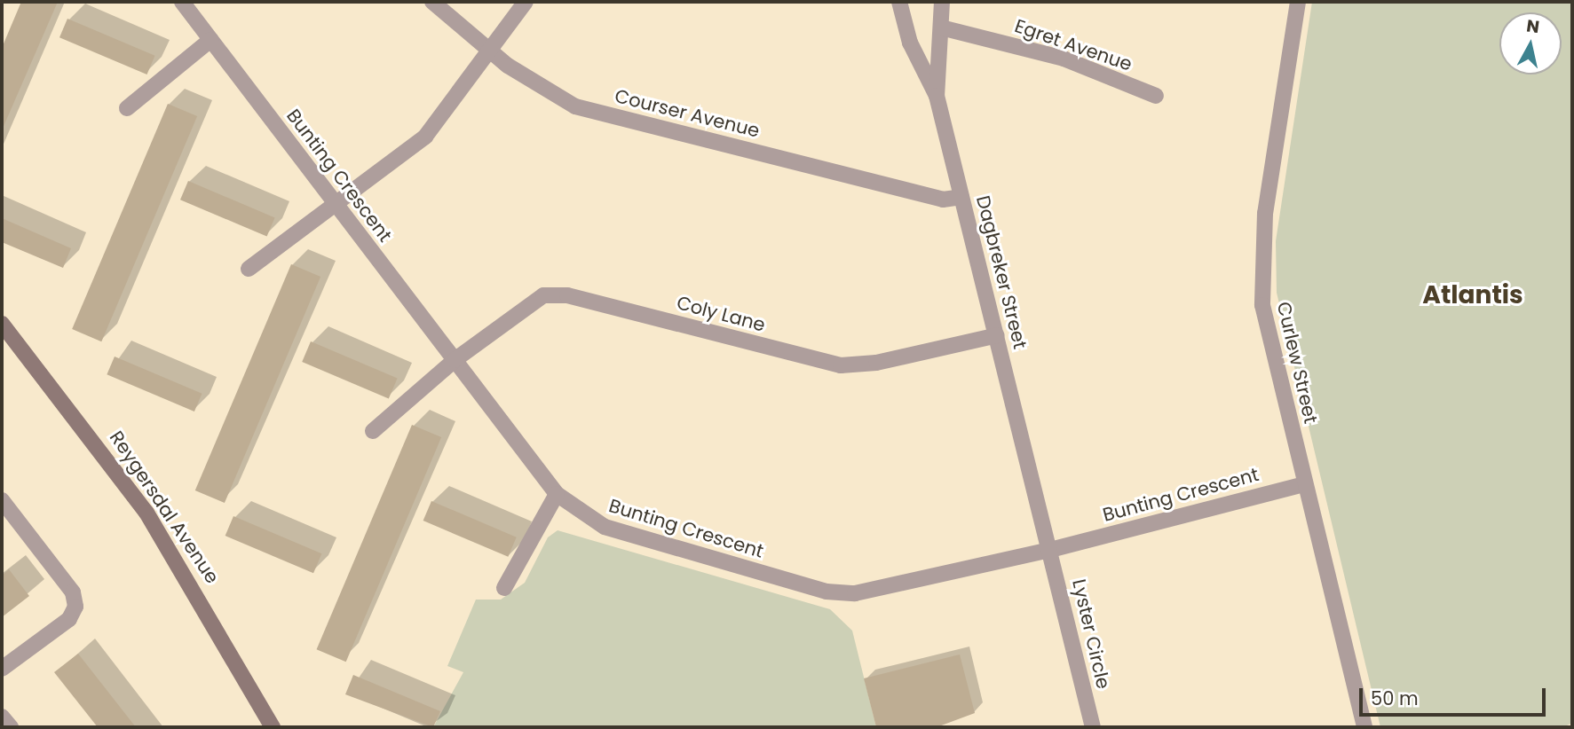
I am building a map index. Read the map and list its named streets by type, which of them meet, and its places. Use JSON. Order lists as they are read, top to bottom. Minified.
{"streets":{"main road":["Reygersdal Avenue"],"street":["Egret Avenue","Courser Avenue","Bunting Crescent","Dagbreker Street","Coly Lane","Curlew Street","Lyster Circle"]},"crossings":[["Egret Avenue","Dagbreker Street"],["Courser Avenue","Dagbreker Street"],["Bunting Crescent","Dagbreker Street"],["Bunting Crescent","Coly Lane"],["Bunting Crescent","Curlew Street"],["Bunting Crescent","Lyster Circle"],["Dagbreker Street","Coly Lane"],["Dagbreker Street","Lyster Circle"]],"districts":["Atlantis"],"scale_bar":"50 m","north":"top"}
